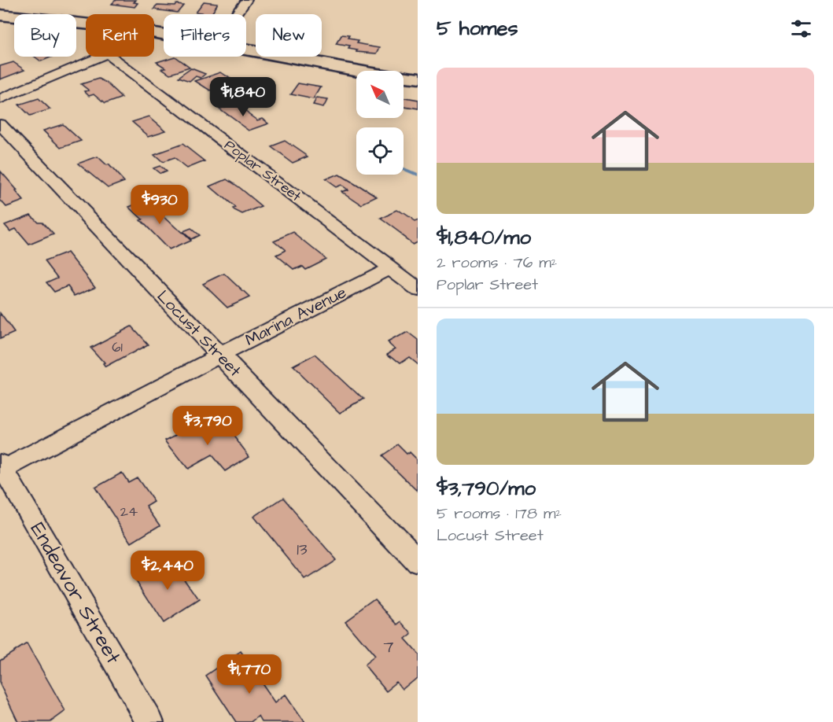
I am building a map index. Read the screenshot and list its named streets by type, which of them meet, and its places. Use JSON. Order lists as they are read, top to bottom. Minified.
{"streets":{"street":["Poplar Street","Marina Avenue","Locust Street","Endeavor Street"]},"crossings":[["Poplar Street","Marina Avenue"],["Marina Avenue","Locust Street"],["Marina Avenue","Endeavor Street"]],"house_numbers":["61","24","13","7"],"north":"top left","page":{"heading":"5 homes","chip":["Buy","Rent","Filters","New"],"list":[{"name":"$1,840/mo","note":"2 rooms · 76 m² · Poplar Street"},{"name":"$3,790/mo","note":"5 rooms · 178 m² · Locust Street"}],"price":["$1,840","$930","$3,790","$2,440","$1,770"]}}
